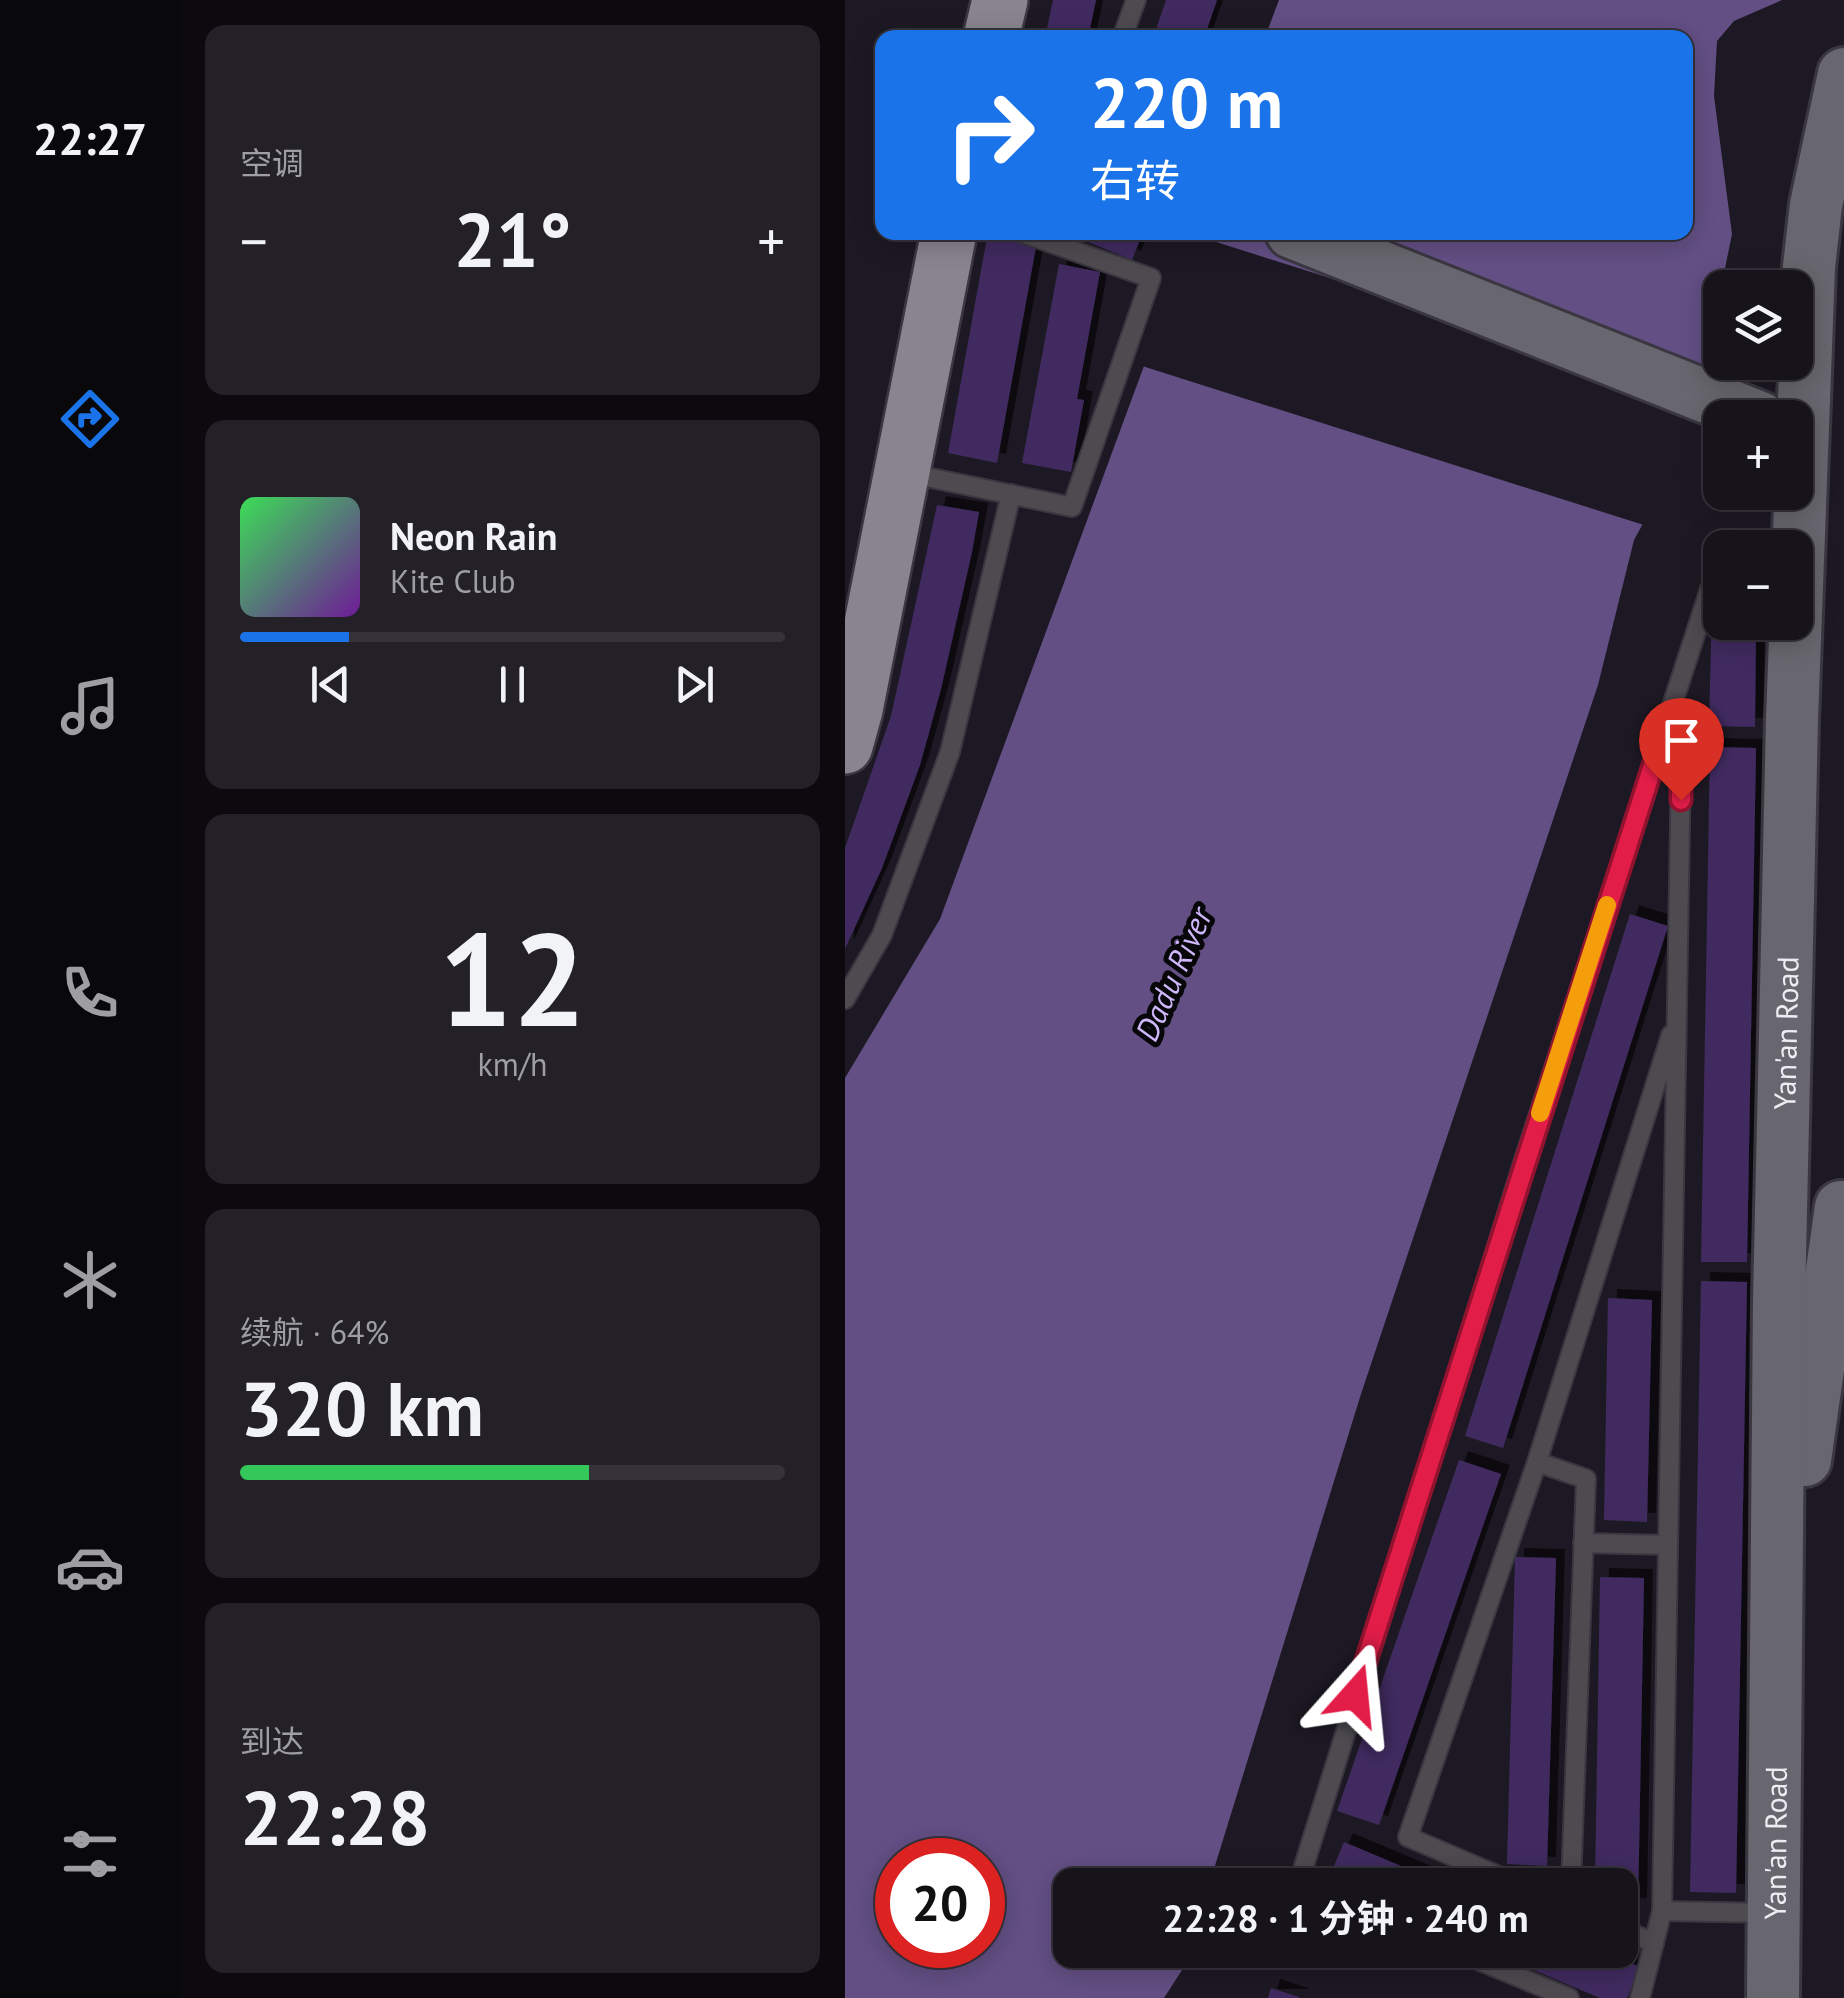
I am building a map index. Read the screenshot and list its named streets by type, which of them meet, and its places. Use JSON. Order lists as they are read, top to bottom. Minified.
{"streets":{"main road":["Yan'an Road"]},"water":["Dadu River"],"page":{"tabs":"22:27","tile":["空调",["12","km/h"],["续航 · 64%","320 km"],["到达","22:28"]],"turn":["220 m","右转"],"heat":["−","21°","+"],"map_buttons":["+","−"],"song":["Neon Rain","Kite Club"],"limit":"20","trip":"22:28 · 1 分钟 · 240 m"}}
